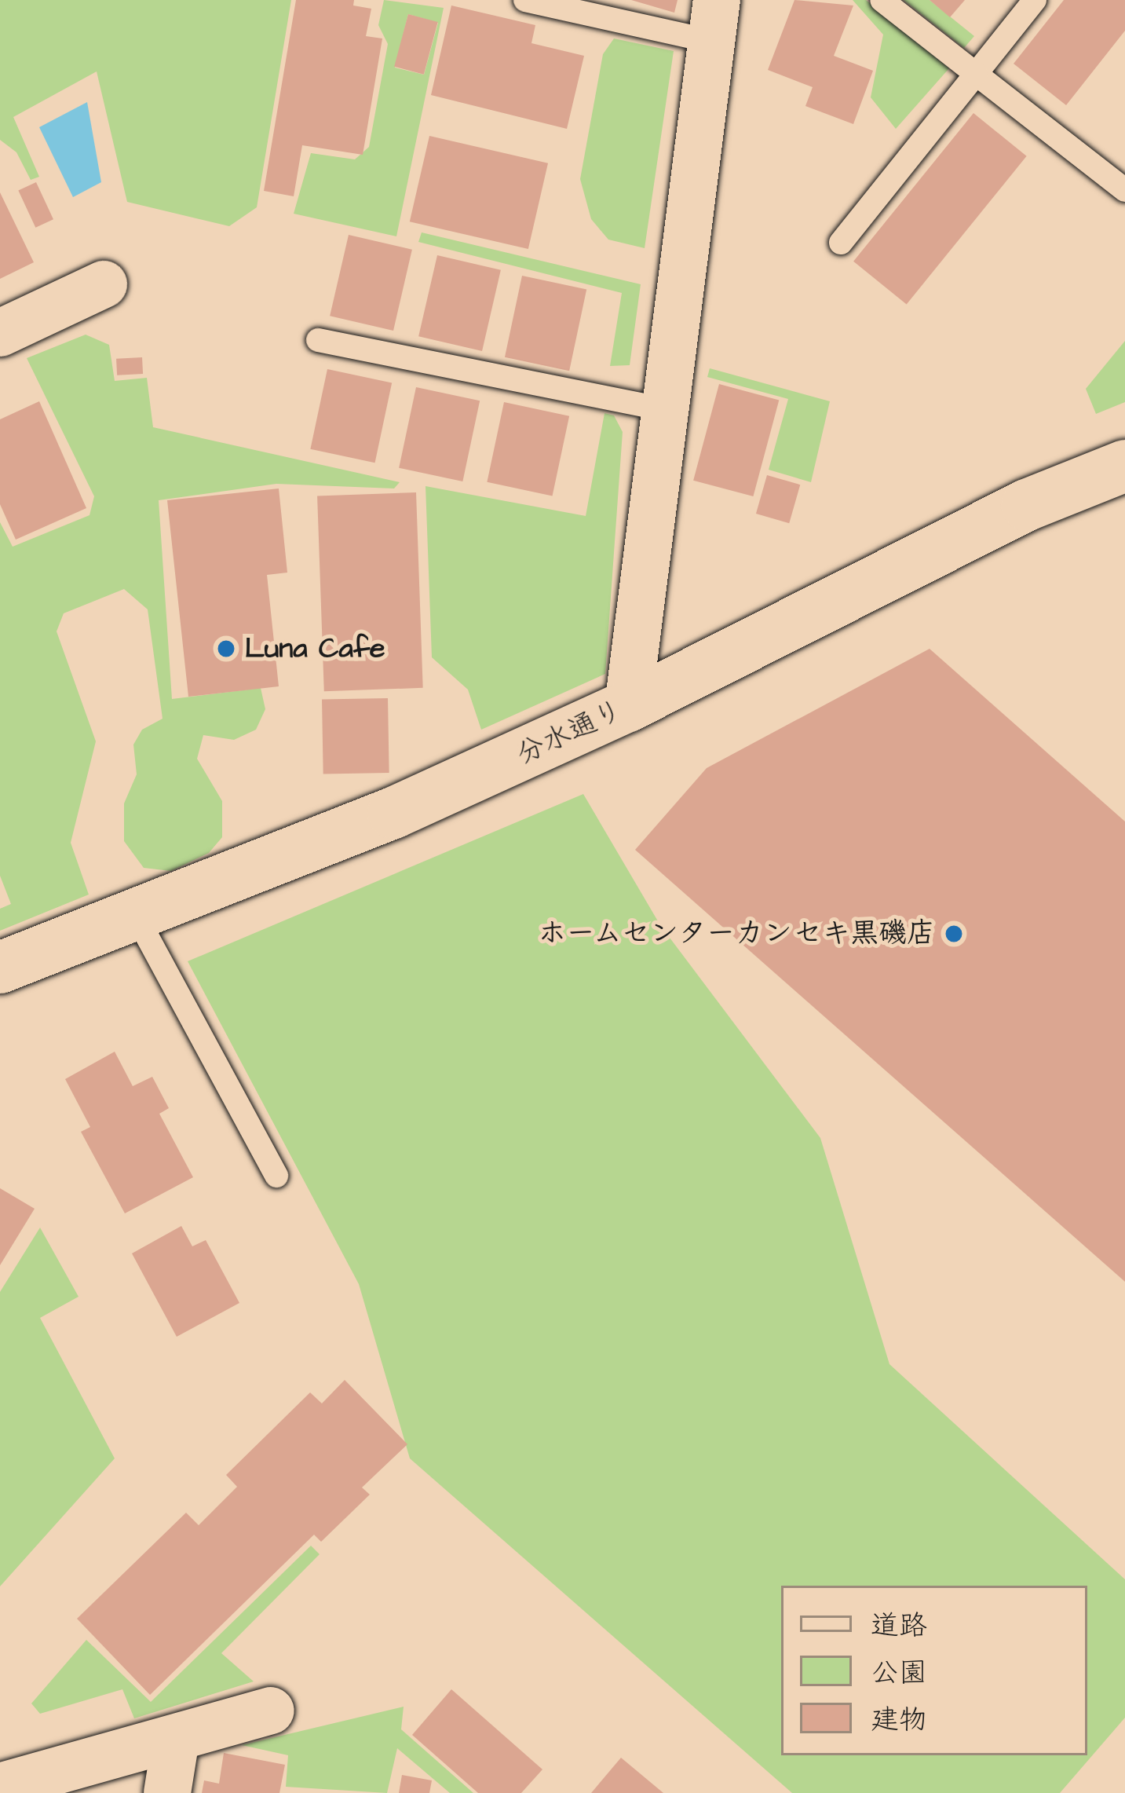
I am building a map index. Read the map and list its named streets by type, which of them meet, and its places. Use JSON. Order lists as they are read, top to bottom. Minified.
{"streets":{"street":["分水通り"]},"places":["Luna Cafe","ホームセンターカンセキ黒磯店"],"legend":["道路","公園","建物"]}
